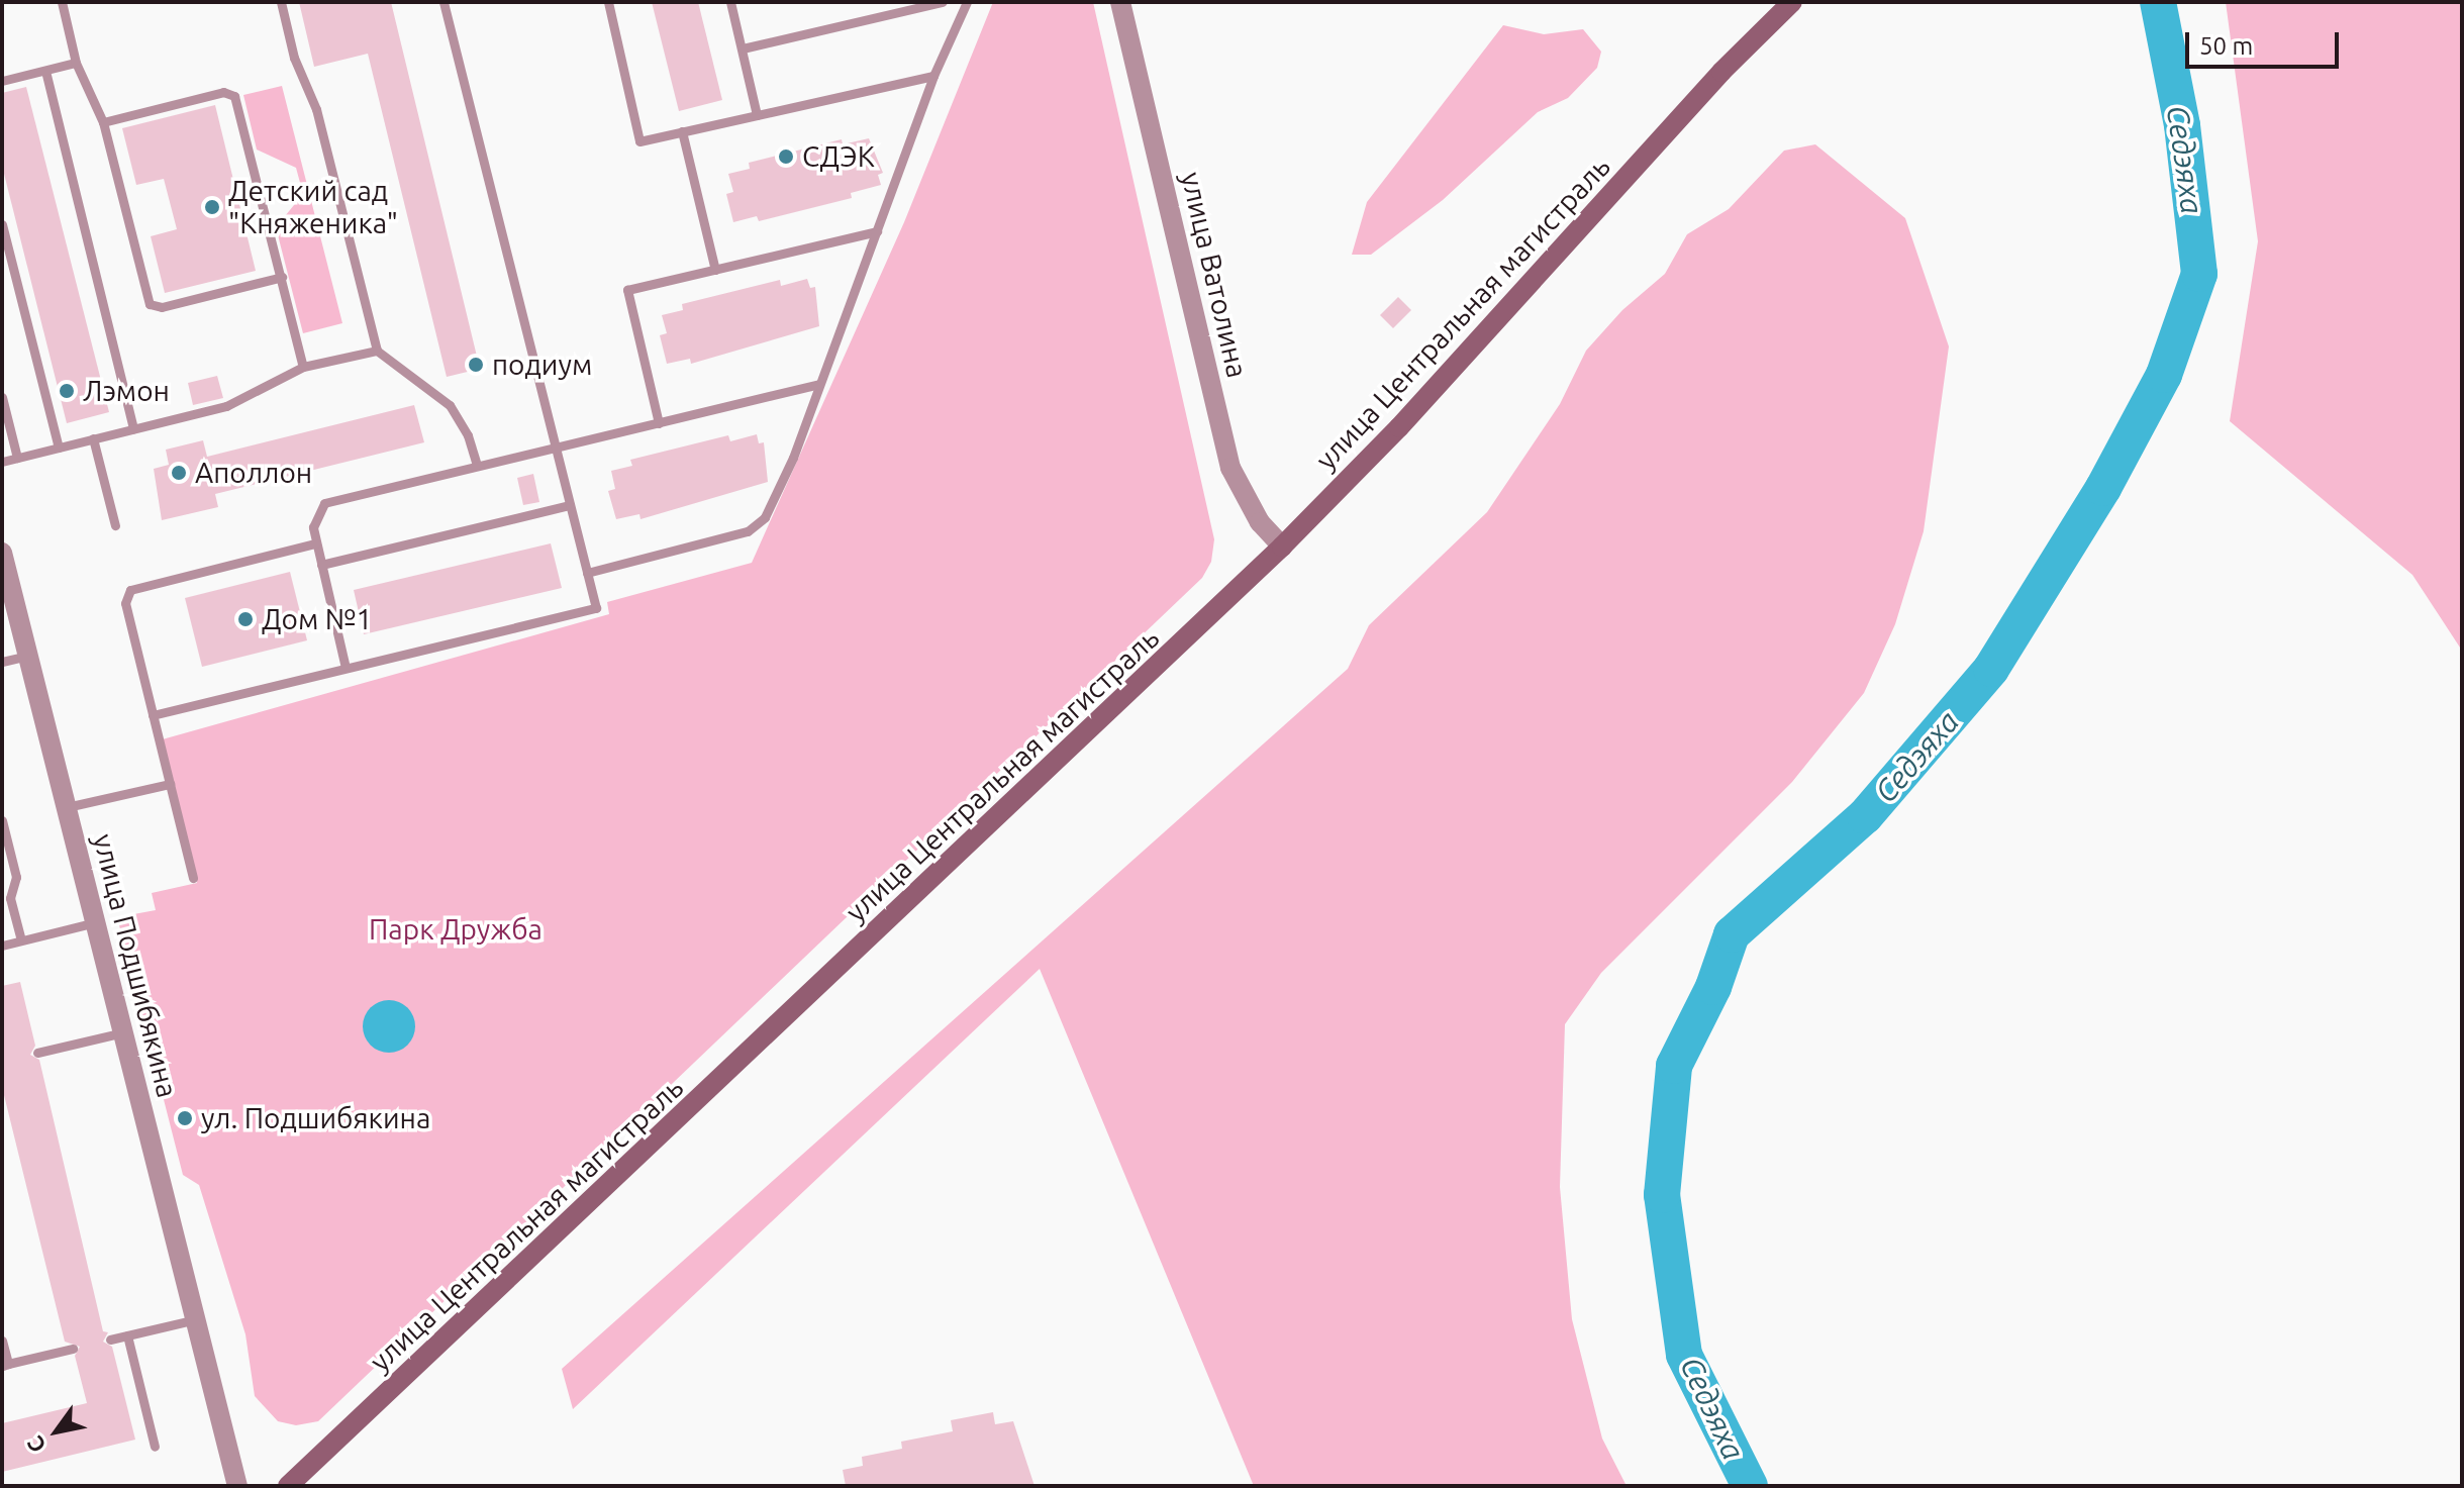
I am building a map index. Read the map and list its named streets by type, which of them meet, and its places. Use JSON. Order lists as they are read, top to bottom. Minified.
{"streets":{"main road":["улица Центральная магистраль"],"street":["улица Ватолина","улица Подшибякина"]},"crossings":[["улица Ватолина","улица Центральная магистраль"]],"water":["Седэяха"],"parks":["Парк Дружба"],"places":["СДЭК","Детский сад \"Княженика\"","подиум","Лэмон","Аполлон","Дом №1","ул. Подшибякина"],"scale_bar":"50 m","north":"bottom left"}
